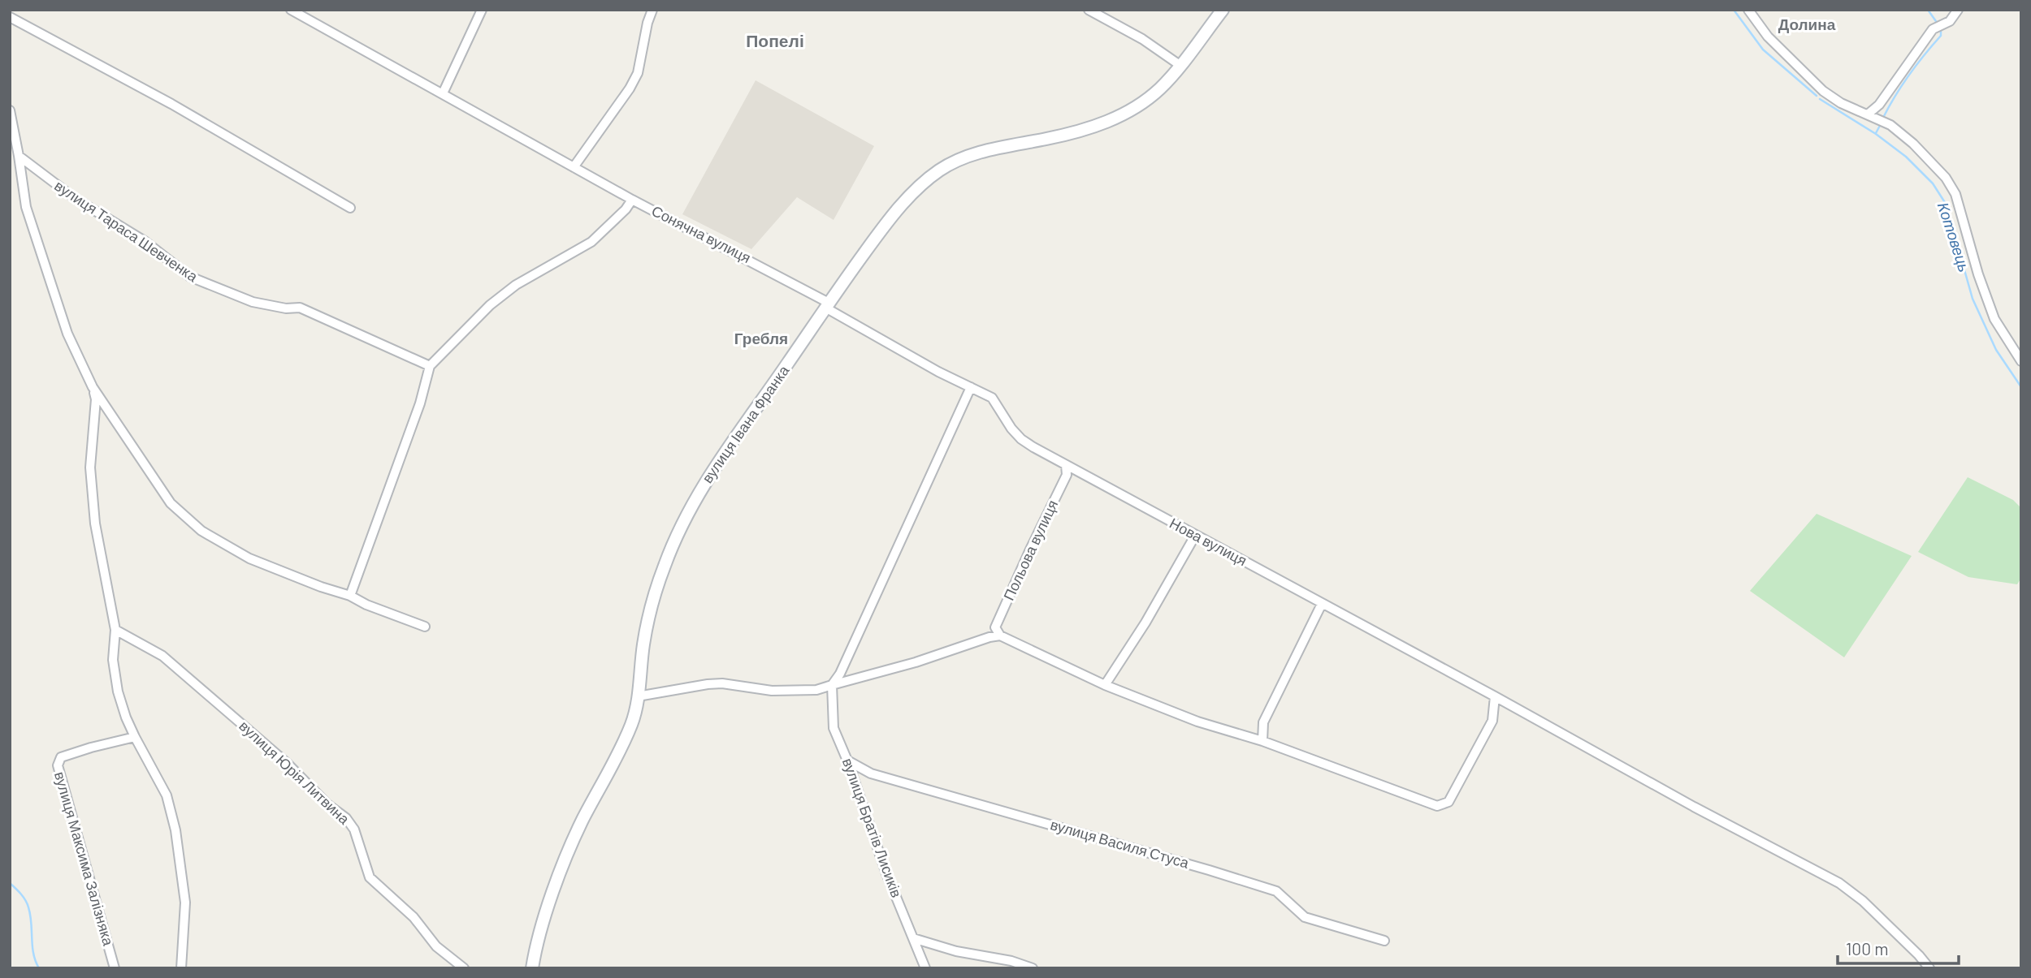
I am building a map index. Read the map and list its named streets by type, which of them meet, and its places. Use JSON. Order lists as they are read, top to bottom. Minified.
{"streets":{"main road":["вулиця Івана Франка"],"street":["вулиця Тараса Шевченка","Сонячна вулиця","Нова вулиця","Польова вулиця","вулиця Юрія Литвина","вулиця Братів Лисиків","вулиця Василя Стуса","вулиця Максима Залізняка"]},"crossings":[["Сонячна вулиця","вулиця Івана Франка"],["Сонячна вулиця","Нова вулиця"],["вулиця Івана Франка","Нова вулиця"],["Нова вулиця","Польова вулиця"],["Польова вулиця","вулиця Братів Лисиків"],["вулиця Братів Лисиків","вулиця Василя Стуса"]],"districts":["Долина","Попелі","Гребля"],"water":["Котовець"],"scale_bar":"100 m"}
